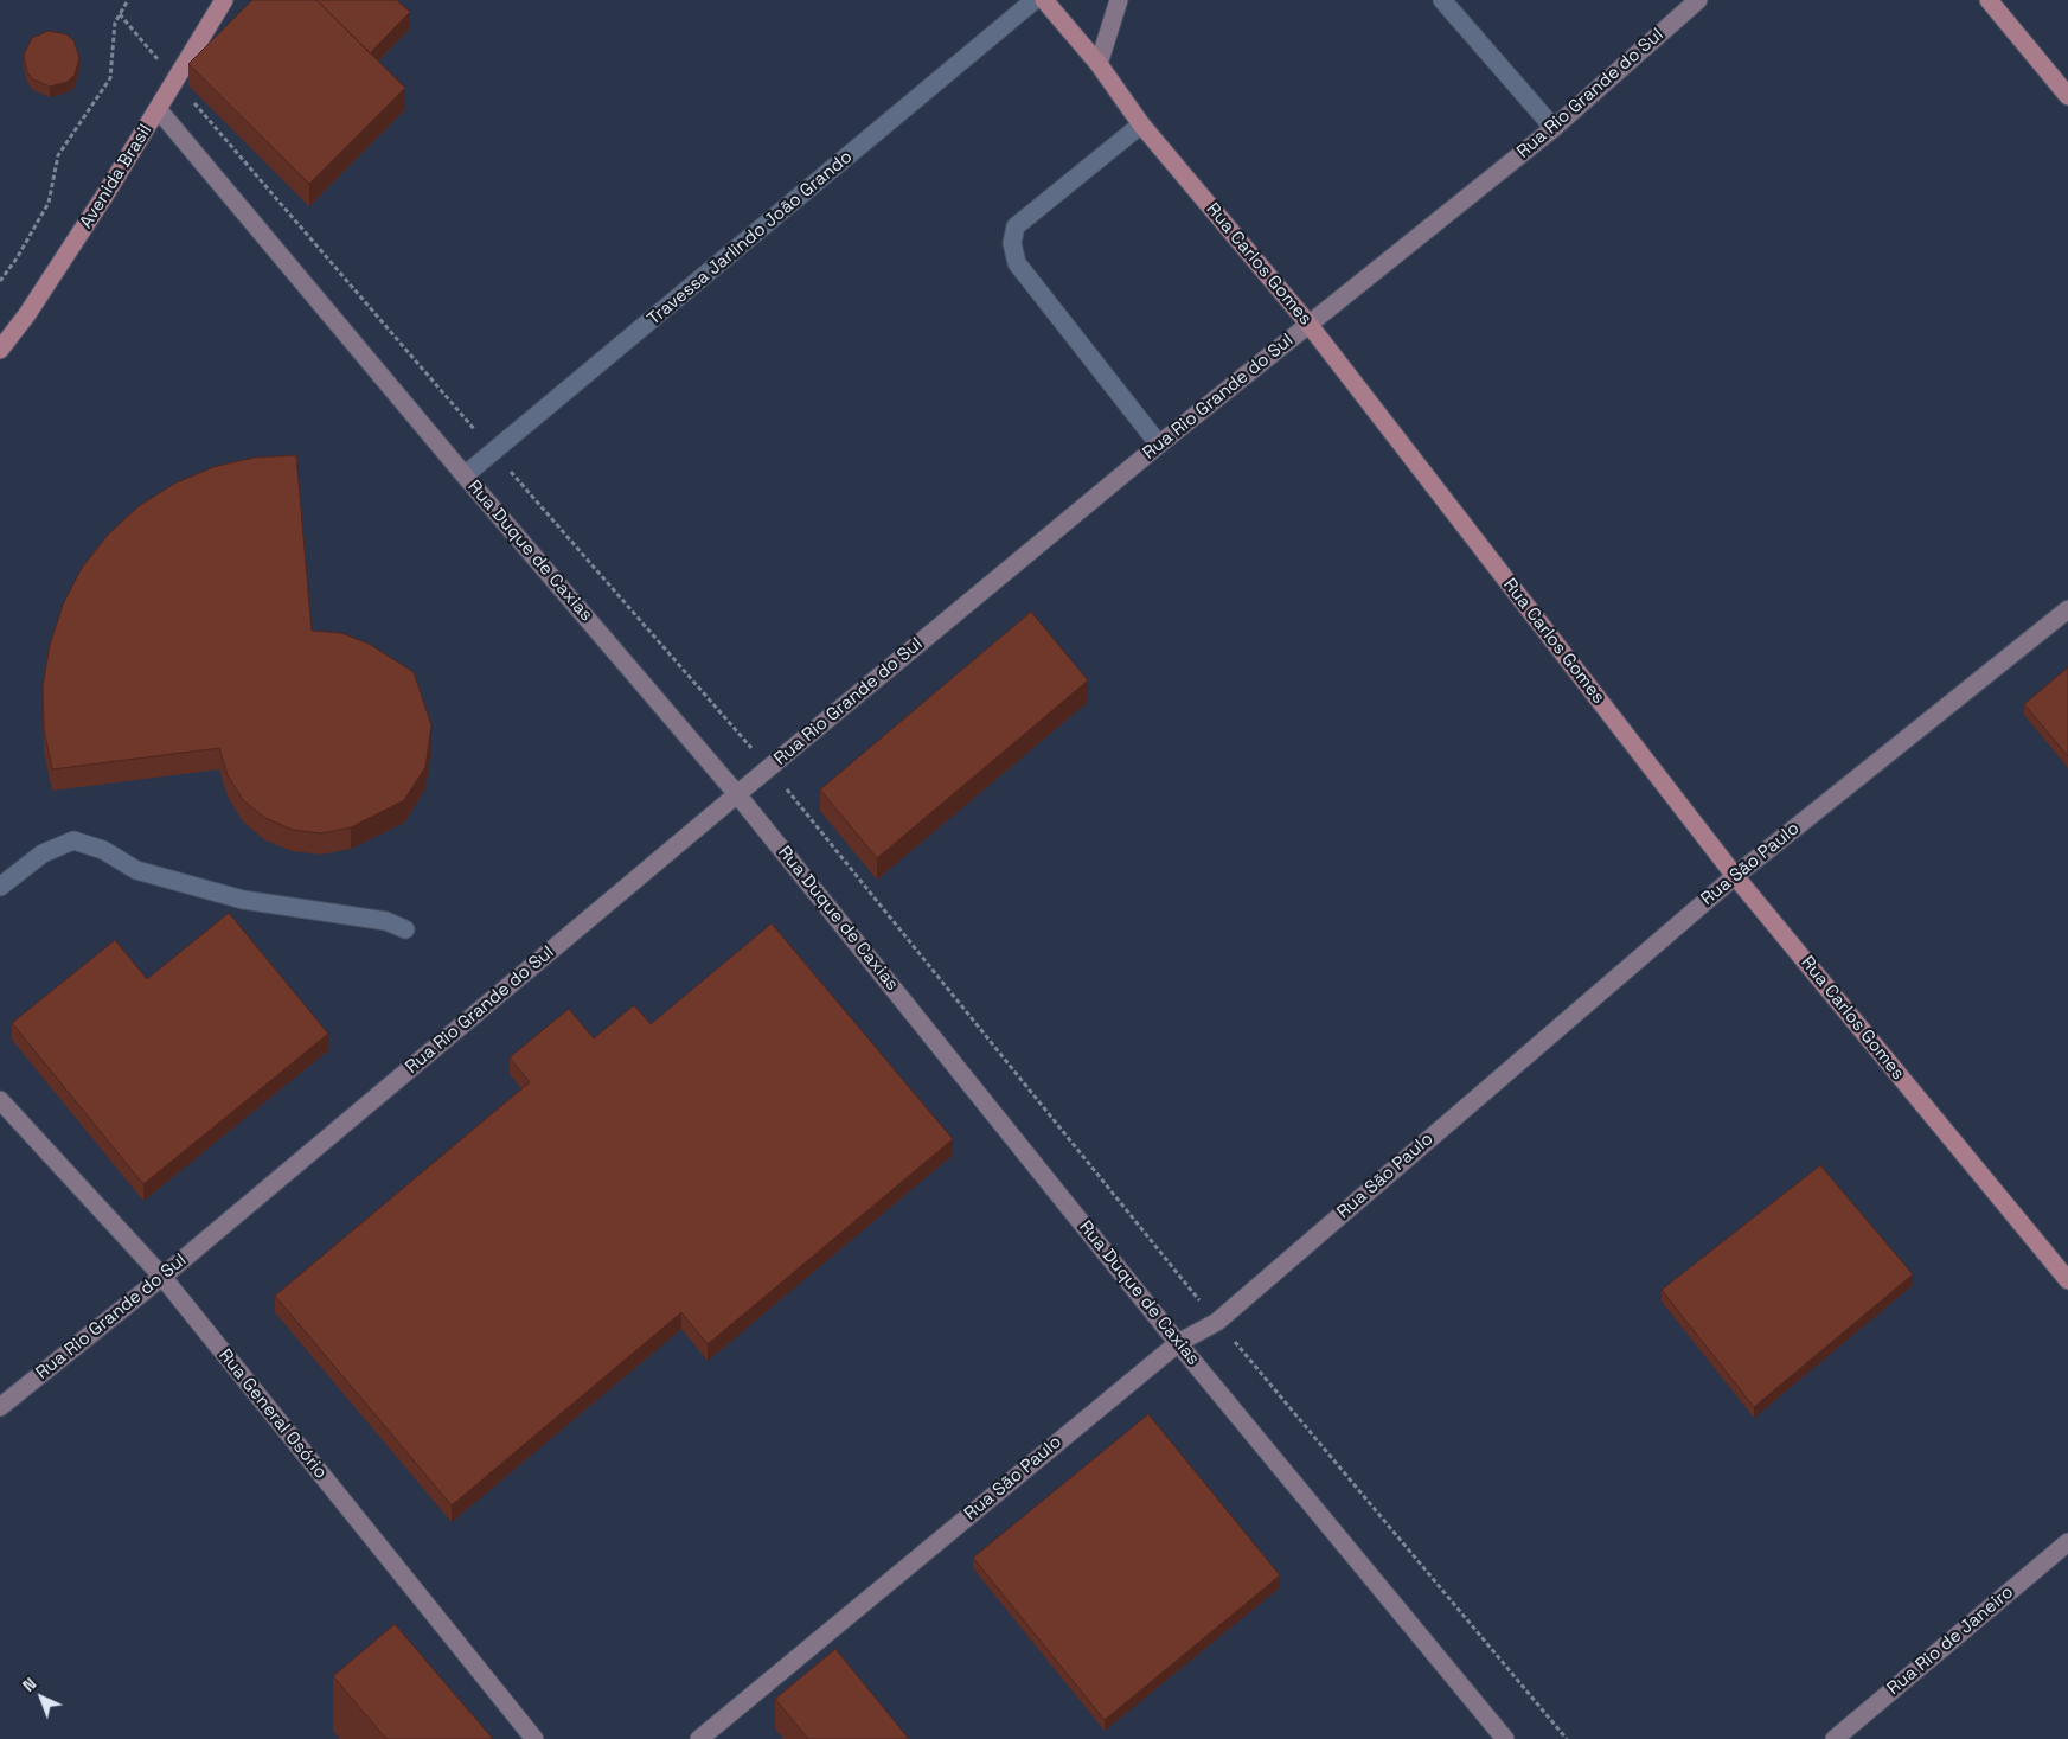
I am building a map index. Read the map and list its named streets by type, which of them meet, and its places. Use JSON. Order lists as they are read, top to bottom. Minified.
{"streets":{"main road":["Rua Rio Grande do Sul","Avenida Brasil","Rua Carlos Gomes","Rua Duque de Caxias","Rua São Paulo","Rua General Osório","Rua Rio de Janeiro"],"street":["Travessa Jarlindo João Grando"]},"crossings":[["Rua Rio Grande do Sul","Rua Carlos Gomes"],["Rua Rio Grande do Sul","Rua Duque de Caxias"],["Rua Rio Grande do Sul","Rua General Osório"],["Avenida Brasil","Rua Duque de Caxias"],["Travessa Jarlindo João Grando","Rua Duque de Caxias"],["Rua Carlos Gomes","Rua São Paulo"],["Rua Duque de Caxias","Rua São Paulo"]],"north":"top left"}
